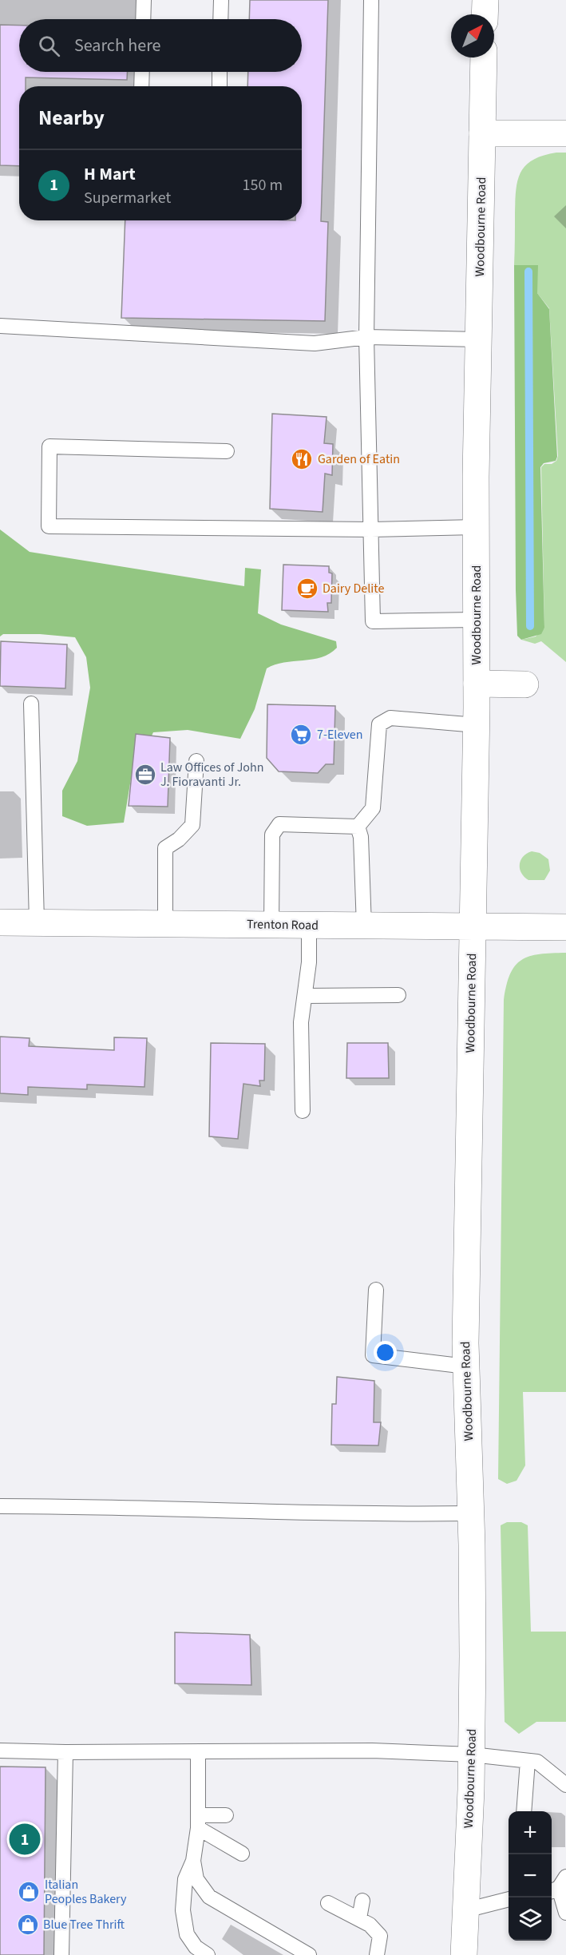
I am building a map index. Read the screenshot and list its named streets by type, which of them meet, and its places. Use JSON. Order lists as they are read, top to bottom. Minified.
{"streets":{"main road":["Woodbourne Road","Trenton Road"]},"crossings":[["Woodbourne Road","Trenton Road"]],"places":{"restaurant":["Garden of Eatin"],"cafe":["Dairy Delite"],"supermarket":["7-Eleven"],"office":["Law Offices of John J. Fioravanti Jr."],"shop":["Italian Peoples Bakery","Blue Tree Thrift"]},"north":"top right","page":{"search":"Search here","heading":"Nearby","list":[{"mark":"1","name":"H Mart","note":"Supermarket","value":"150 m"}],"map_buttons":["+","−"],"pins":"1"}}
